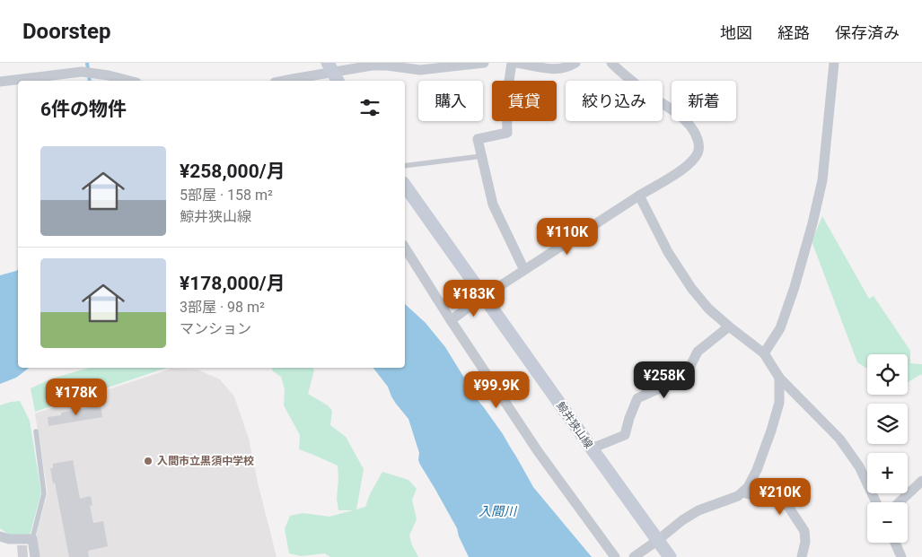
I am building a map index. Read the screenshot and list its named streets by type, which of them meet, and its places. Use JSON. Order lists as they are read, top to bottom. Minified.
{"streets":{"main road":["鯨井狭山線"]},"water":["入間川"],"places":["入間市立黒須中学校"],"page":{"header":"Doorstep","nav":["地図","経路","保存済み"],"chip":["購入","賃貸","絞り込み","新着"],"heading":"6件の物件","list":[{"name":"¥258,000/月","note":"5部屋 · 158 m² · 鯨井狭山線"},{"name":"¥178,000/月","note":"3部屋 · 98 m² · マンション"}],"price":["¥110K","¥183K","¥258K","¥99.9K","¥178K","¥210K"],"map_buttons":["+","−"]}}
